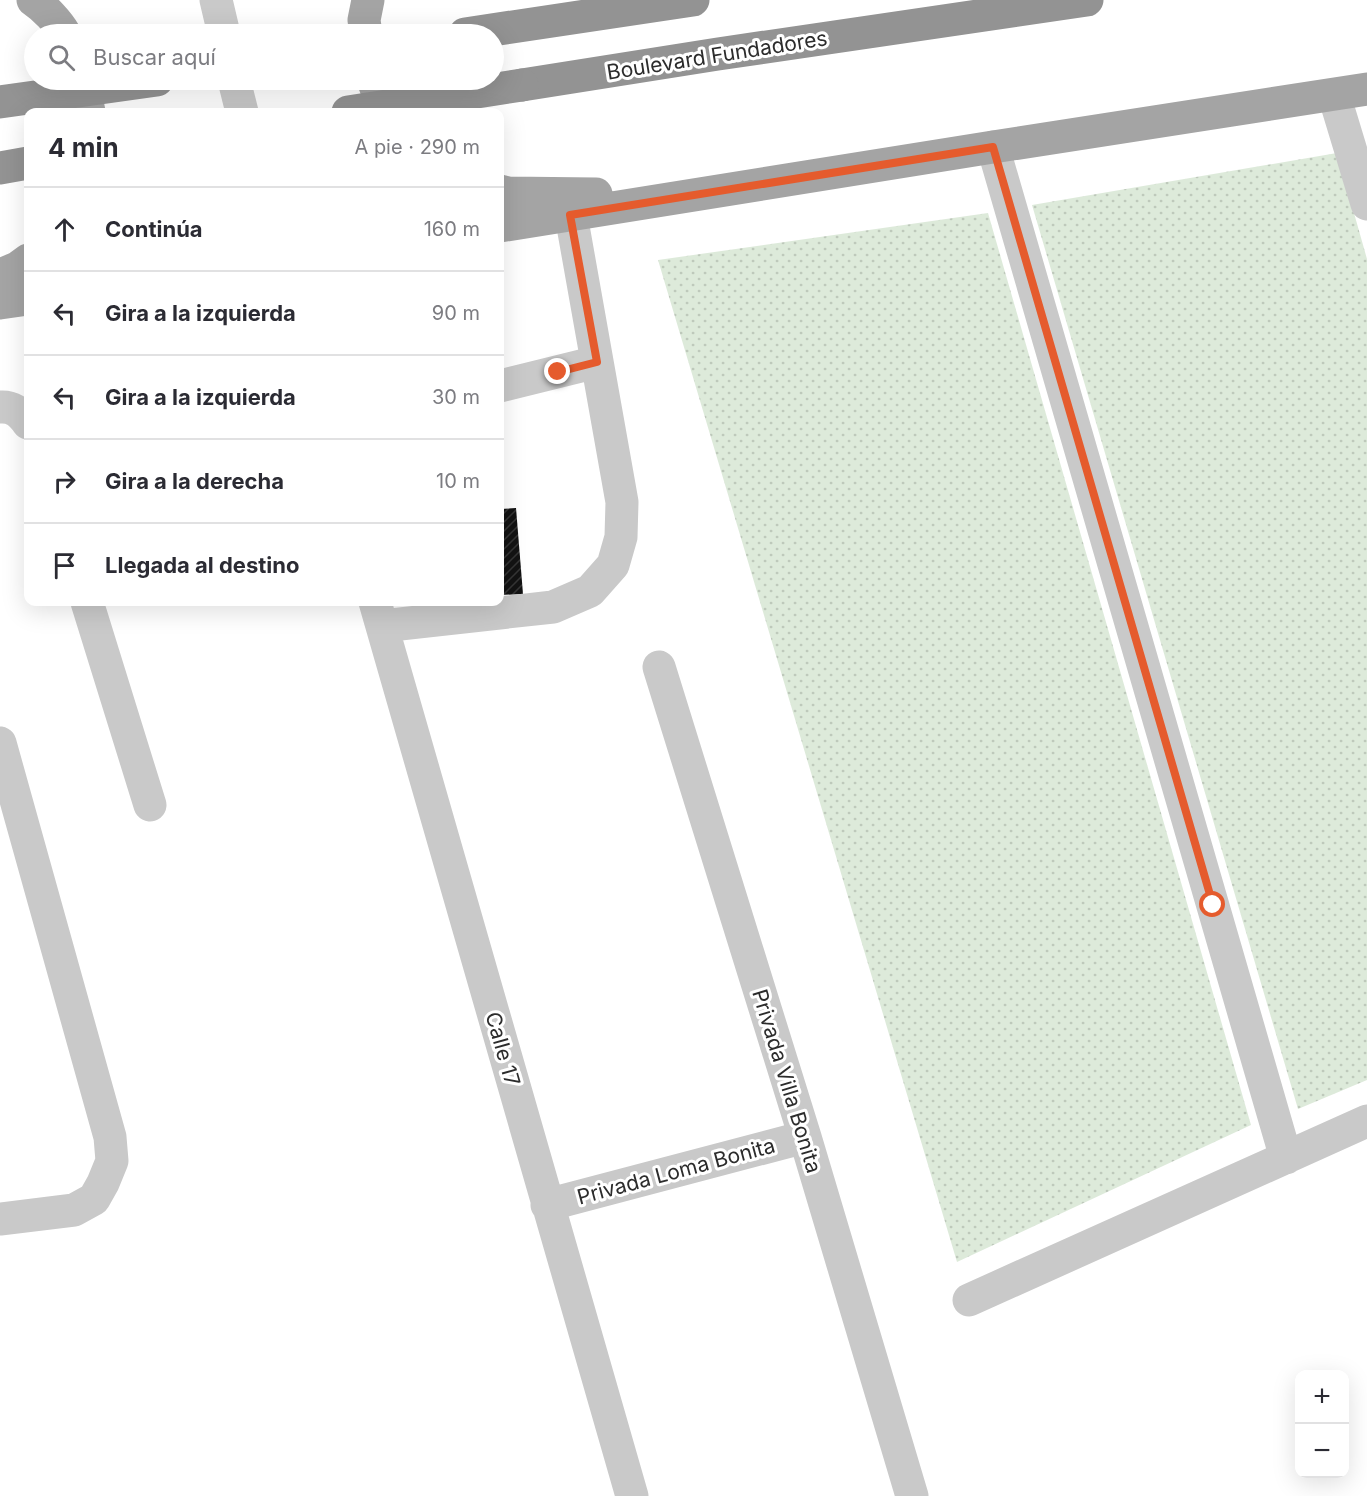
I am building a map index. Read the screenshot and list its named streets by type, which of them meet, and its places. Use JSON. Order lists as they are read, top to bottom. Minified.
{"streets":{"highway":["Boulevard Fundadores"],"street":["Calle 17","Privada Villa Bonita","Privada Loma Bonita"]},"crossings":[["Calle 17","Privada Loma Bonita"],["Privada Villa Bonita","Privada Loma Bonita"]],"page":{"search":"Buscar aquí","heading":["4 min","A pie · 290 m"],"list":[["Continúa","160 m"],["Gira a la izquierda","90 m"],["Gira a la izquierda","30 m"],["Gira a la derecha","10 m"],"Llegada al destino"],"map_buttons":["+","−"]}}
